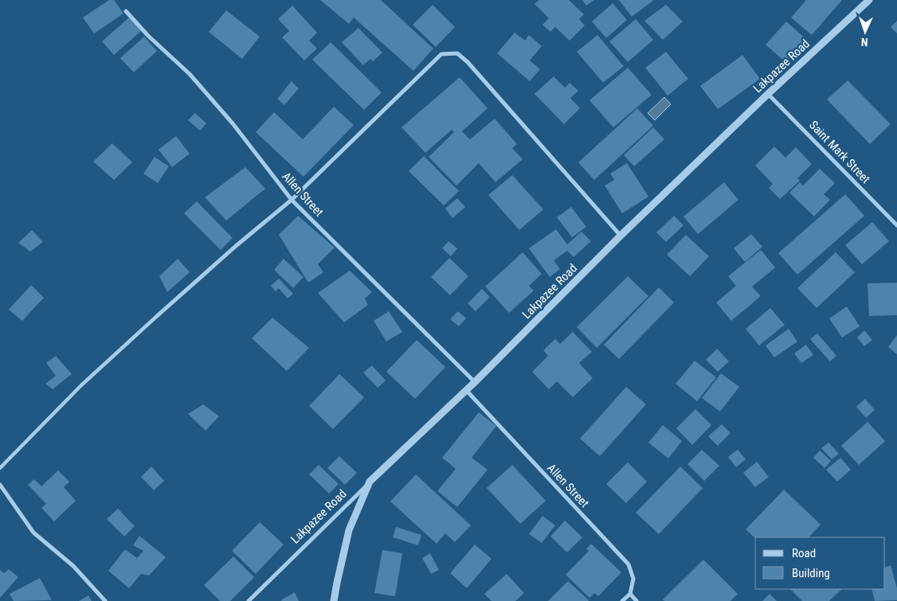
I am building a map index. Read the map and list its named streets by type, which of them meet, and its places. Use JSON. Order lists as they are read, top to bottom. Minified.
{"streets":{"street":["Lakpazee Road","Saint Mark Street","Allen Street"]},"crossings":[["Lakpazee Road","Saint Mark Street"],["Lakpazee Road","Allen Street"]],"legend":["Road","Building"],"north":"bottom"}
